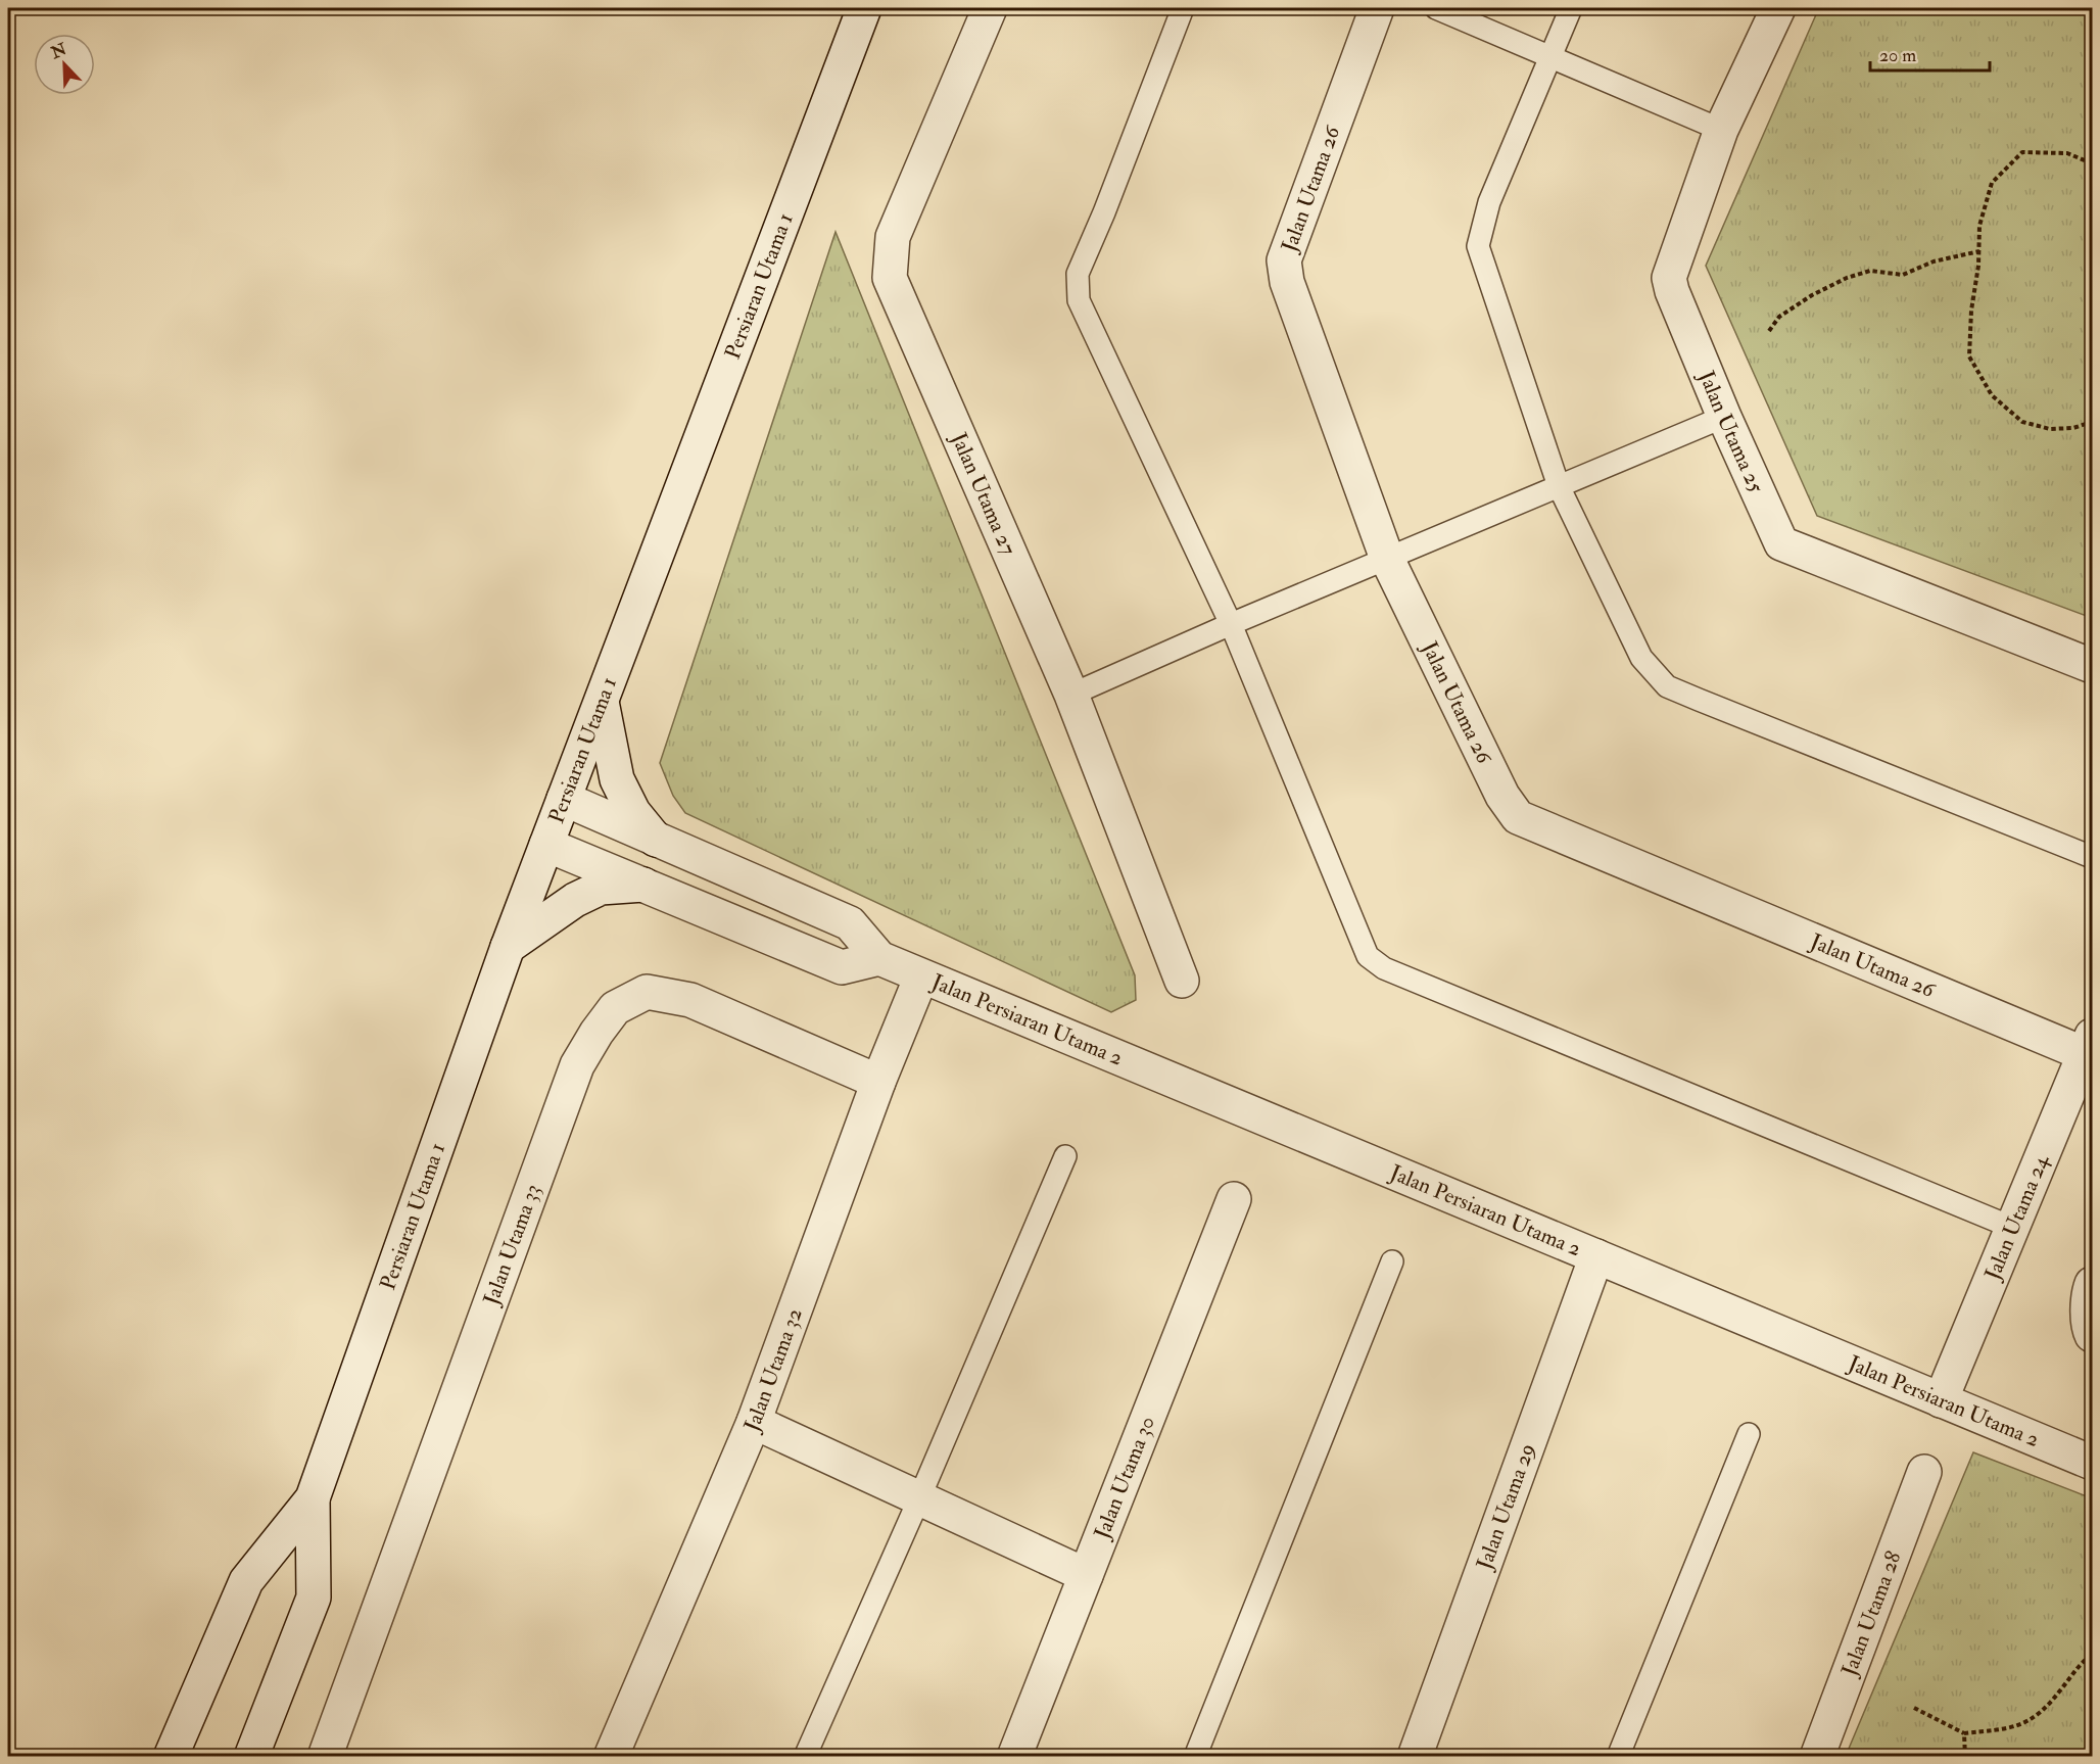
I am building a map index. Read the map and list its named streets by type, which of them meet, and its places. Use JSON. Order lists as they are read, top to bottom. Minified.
{"streets":{"street":["Jalan Utama 26","Persiaran Utama 1","Jalan Utama 25","Jalan Utama 27","Jalan Persiaran Utama 2","Jalan Utama 24","Jalan Utama 33","Jalan Utama 32","Jalan Utama 30","Jalan Utama 29","Jalan Utama 28"]},"crossings":[["Jalan Utama 26","Jalan Utama 24"],["Persiaran Utama 1","Jalan Persiaran Utama 2"],["Jalan Persiaran Utama 2","Jalan Utama 24"],["Jalan Persiaran Utama 2","Jalan Utama 32"],["Jalan Persiaran Utama 2","Jalan Utama 29"],["Jalan Utama 33","Jalan Utama 32"]],"scale_bar":"20 m","north":"top left"}
